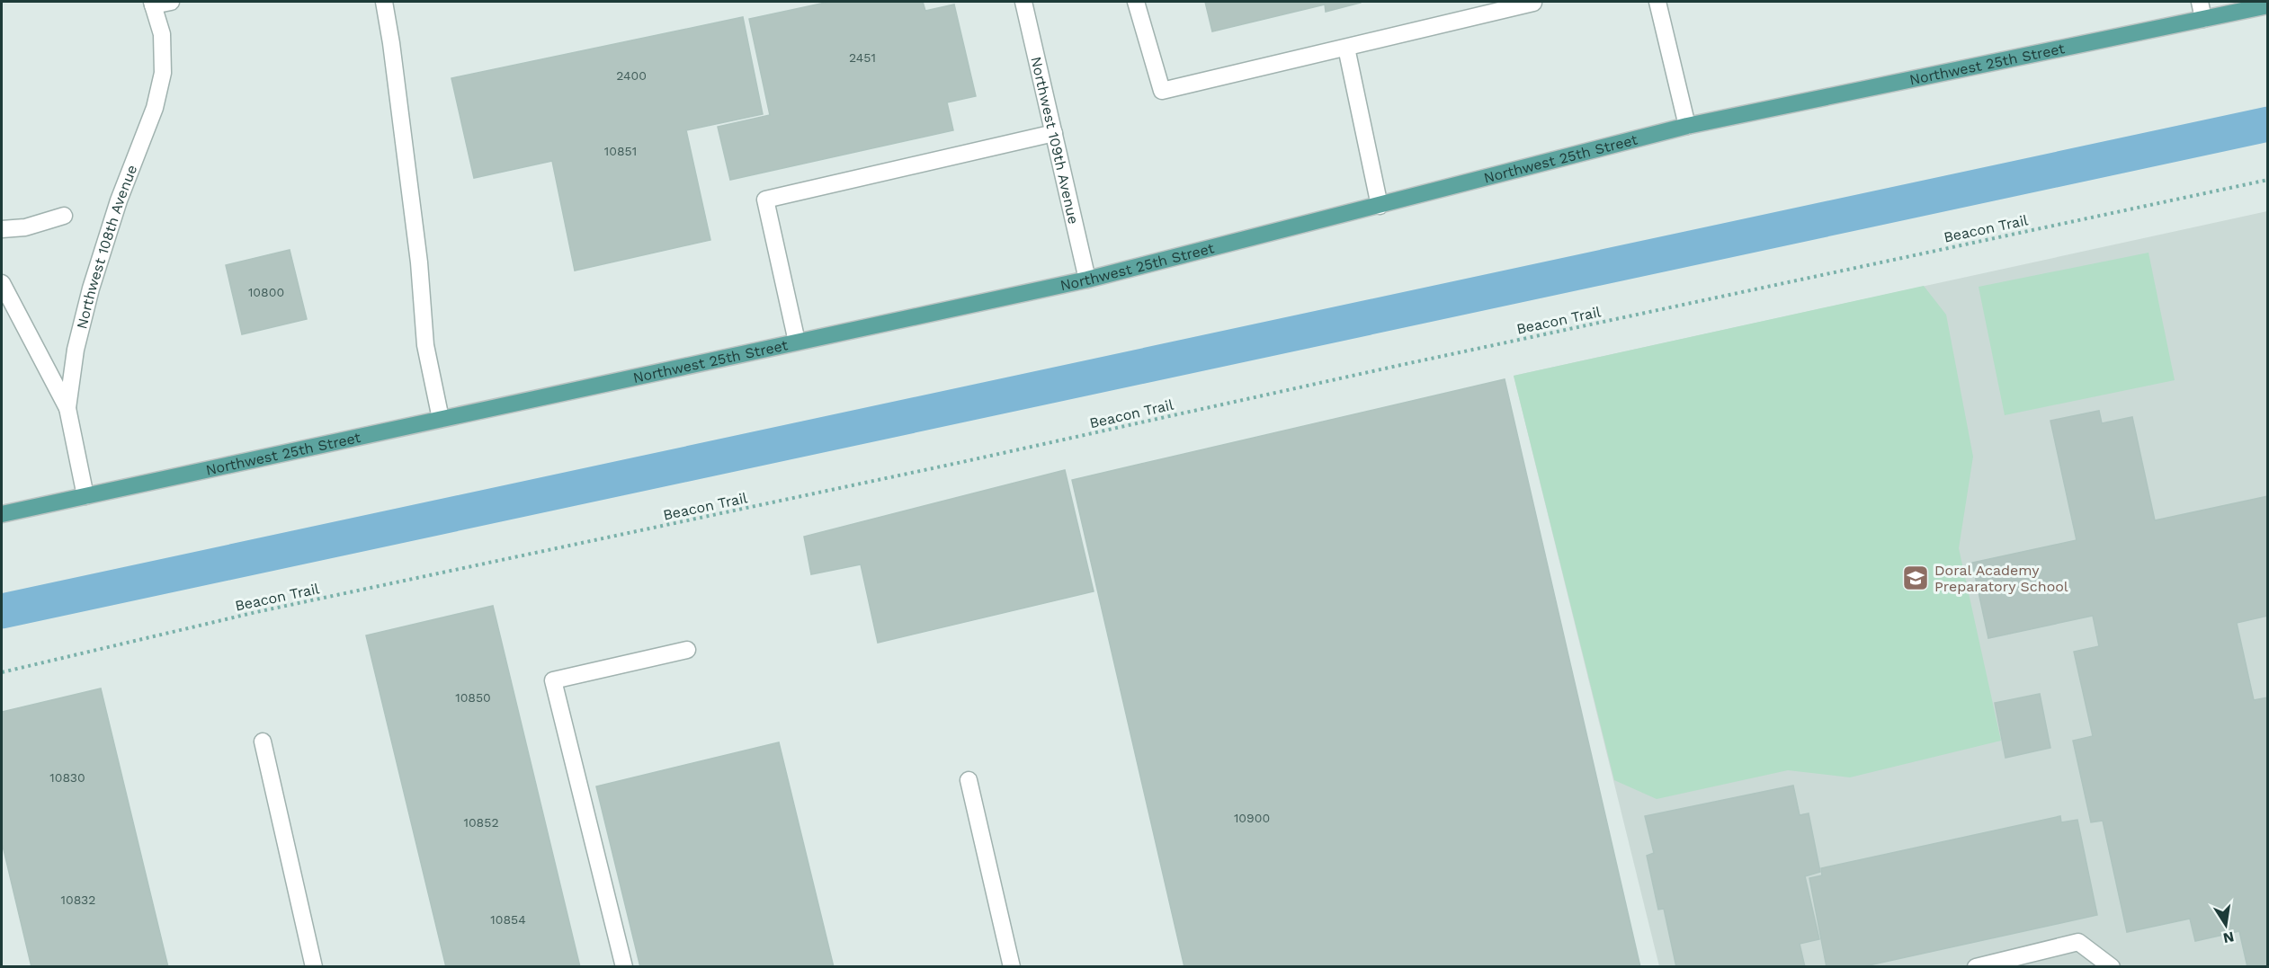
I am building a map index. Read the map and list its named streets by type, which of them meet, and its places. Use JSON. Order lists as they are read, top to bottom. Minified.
{"streets":{"main road":["Northwest 25th Street"],"street":["Northwest 109th Avenue","Northwest 108th Avenue"],"path":["Beacon Trail"]},"crossings":[["Northwest 25th Street","Northwest 109th Avenue"],["Northwest 25th Street","Northwest 108th Avenue"]],"places":{"school or university":["Doral Academy Preparatory School"]},"house_numbers":["2451","2400","10851","10800","10850","10830","10900","10852","10832","10854"],"north":"bottom"}
